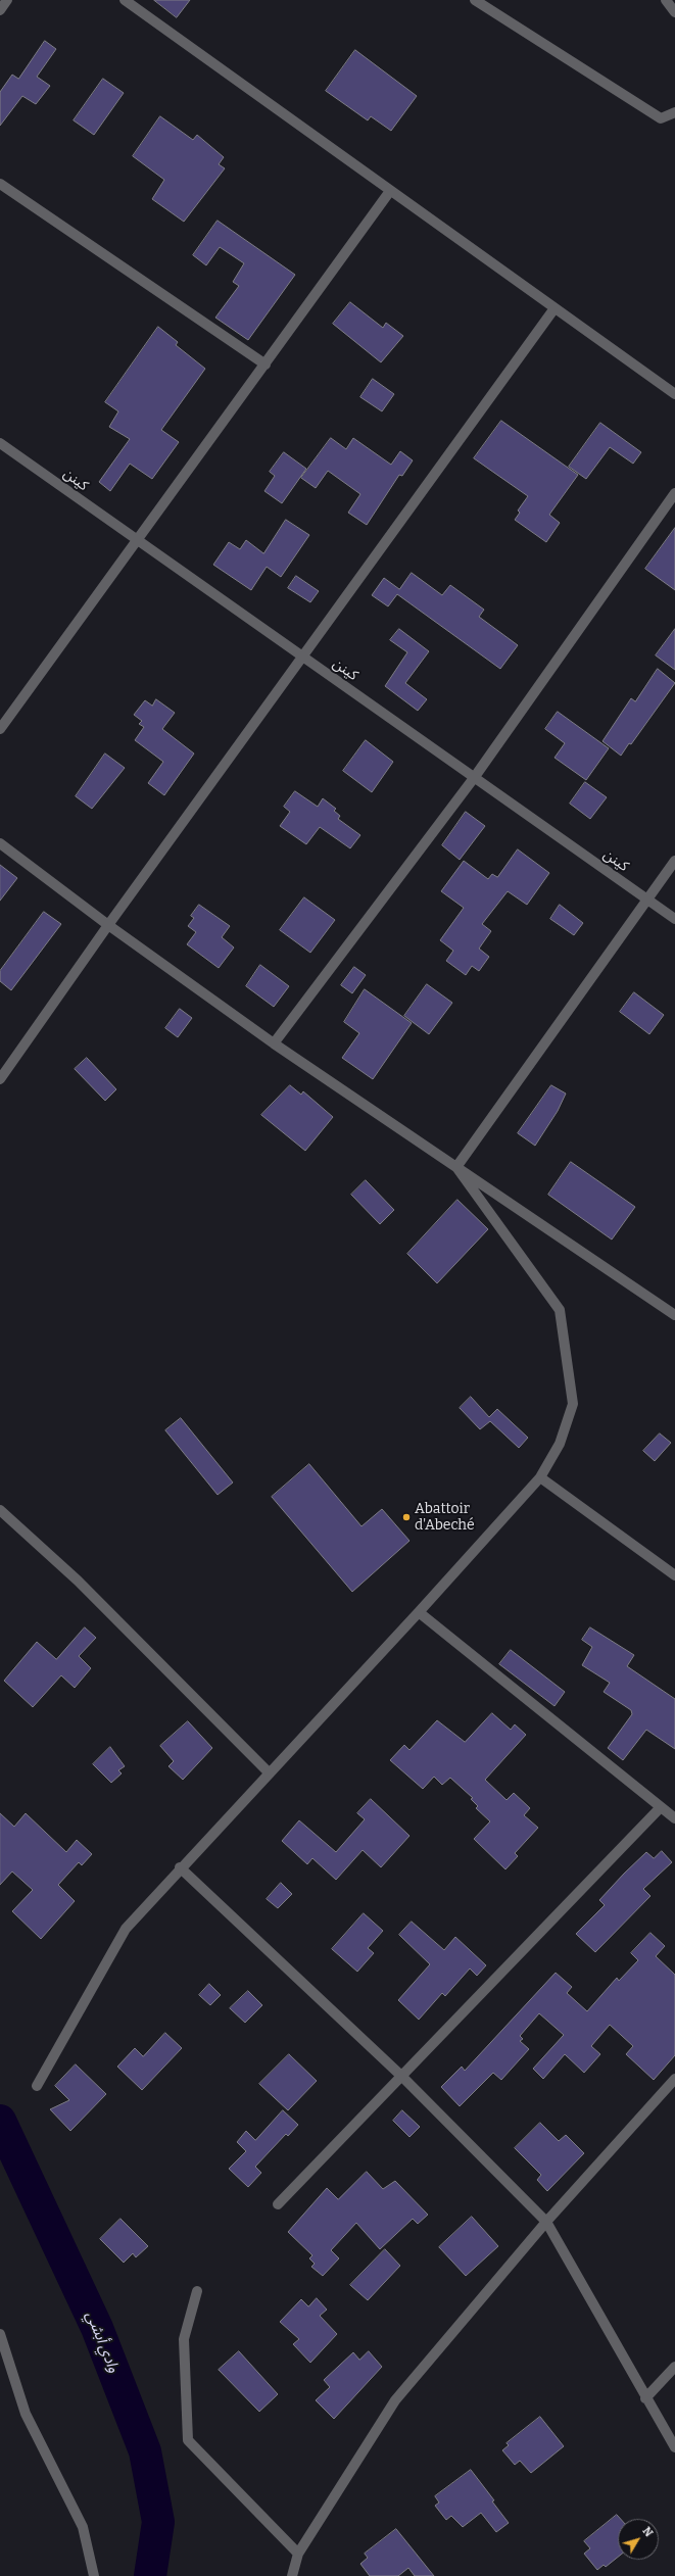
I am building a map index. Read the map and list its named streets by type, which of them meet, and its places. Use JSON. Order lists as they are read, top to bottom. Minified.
{"streets":{"street":["كينن"]},"water":["وادي أبشي"],"places":["Abattoir d'Abeché"],"north":"top right"}
